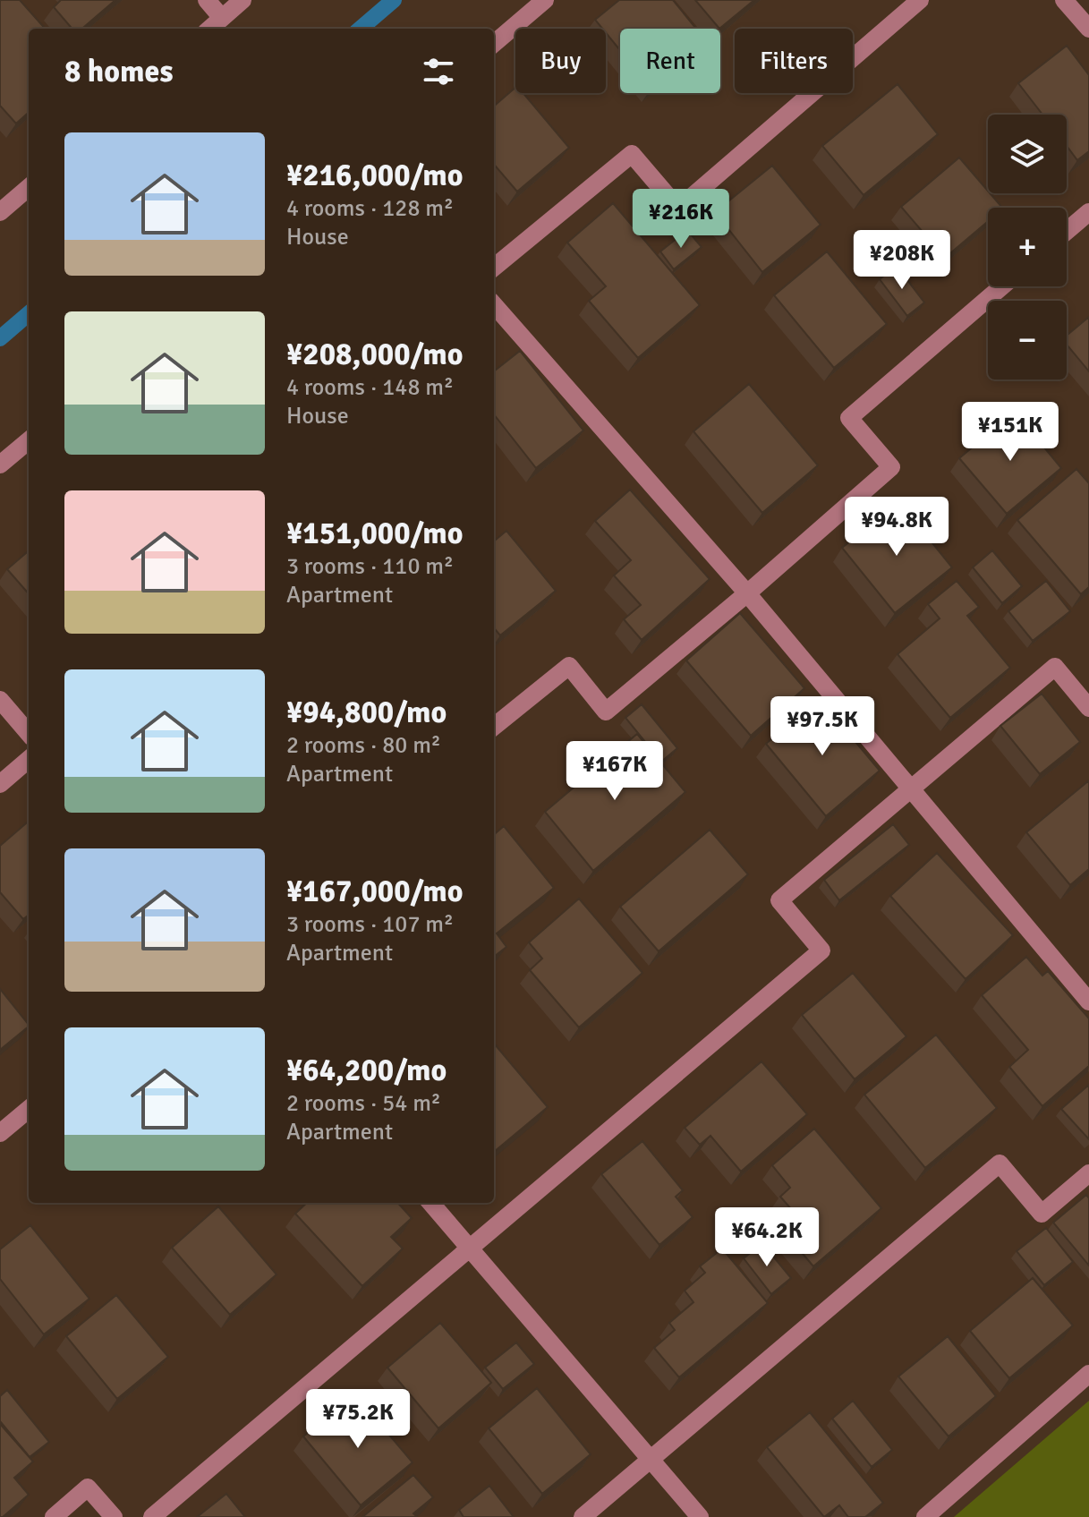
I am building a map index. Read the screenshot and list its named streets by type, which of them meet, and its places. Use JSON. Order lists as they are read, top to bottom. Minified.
{"page":{"chip":["Buy","Rent","Filters"],"heading":"8 homes","map_buttons":["+","−"],"list":[{"name":"¥216,000/mo","note":"4 rooms · 128 m² · House"},{"name":"¥208,000/mo","note":"4 rooms · 148 m² · House"},{"name":"¥151,000/mo","note":"3 rooms · 110 m² · Apartment"},{"name":"¥94,800/mo","note":"2 rooms · 80 m² · Apartment"},{"name":"¥167,000/mo","note":"3 rooms · 107 m² · Apartment"},{"name":"¥64,200/mo","note":"2 rooms · 54 m² · Apartment"}],"price":["¥216K","¥208K","¥151K","¥94.8K","¥97.5K","¥167K","¥64.2K","¥75.2K"]}}
